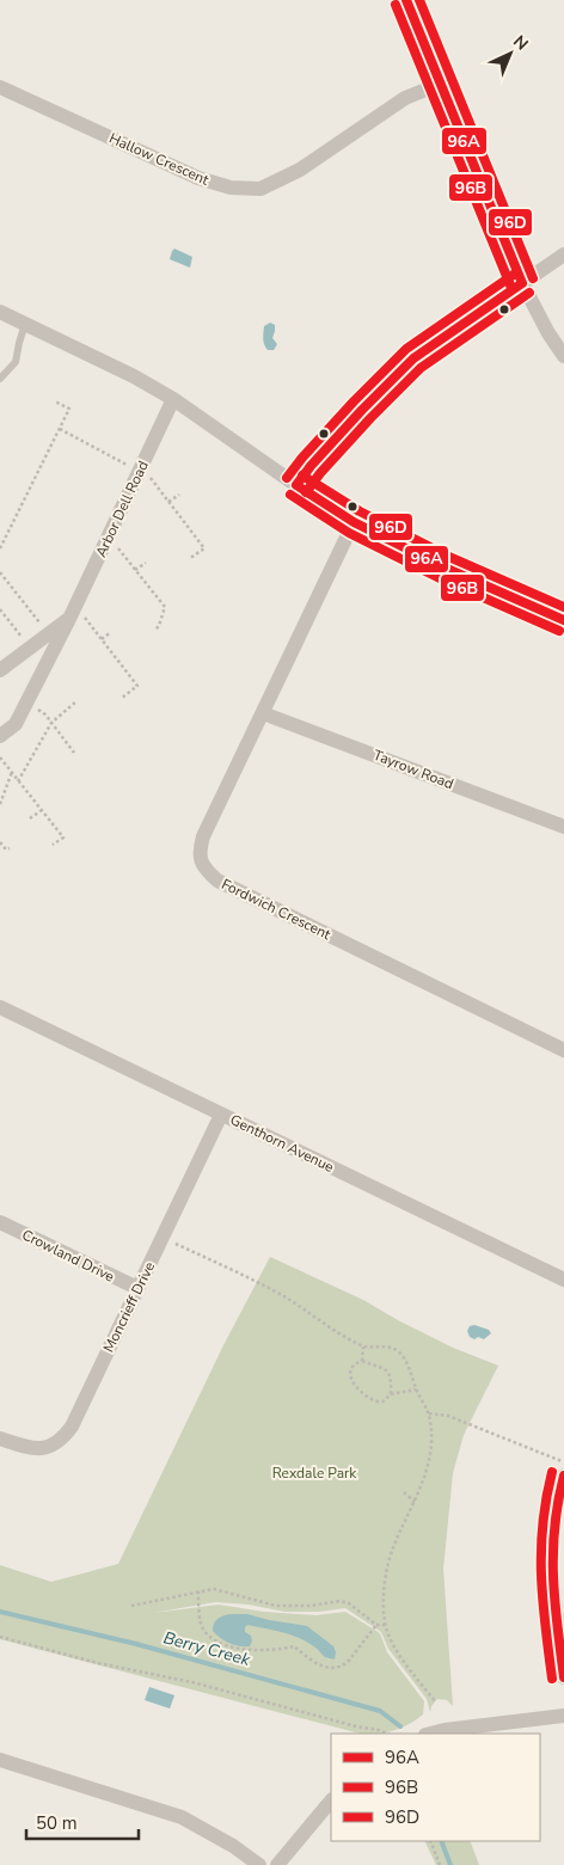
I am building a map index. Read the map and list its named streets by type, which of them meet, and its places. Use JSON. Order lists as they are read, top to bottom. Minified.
{"streets":{"street":["Hallow Crescent","Arbor Dell Road","Tayrow Road","Fordwich Crescent","Genthorn Avenue","Crowland Drive","Moncrieff Drive"]},"crossings":[["Tayrow Road","Fordwich Crescent"],["Genthorn Avenue","Moncrieff Drive"],["Crowland Drive","Moncrieff Drive"]],"water":["Berry Creek"],"parks":["Rexdale Park"],"lines":["transit line 96A","transit line 96D","transit line 96B"],"legend":["96A","96B","96D"],"scale_bar":"50 m","north":"top right"}
